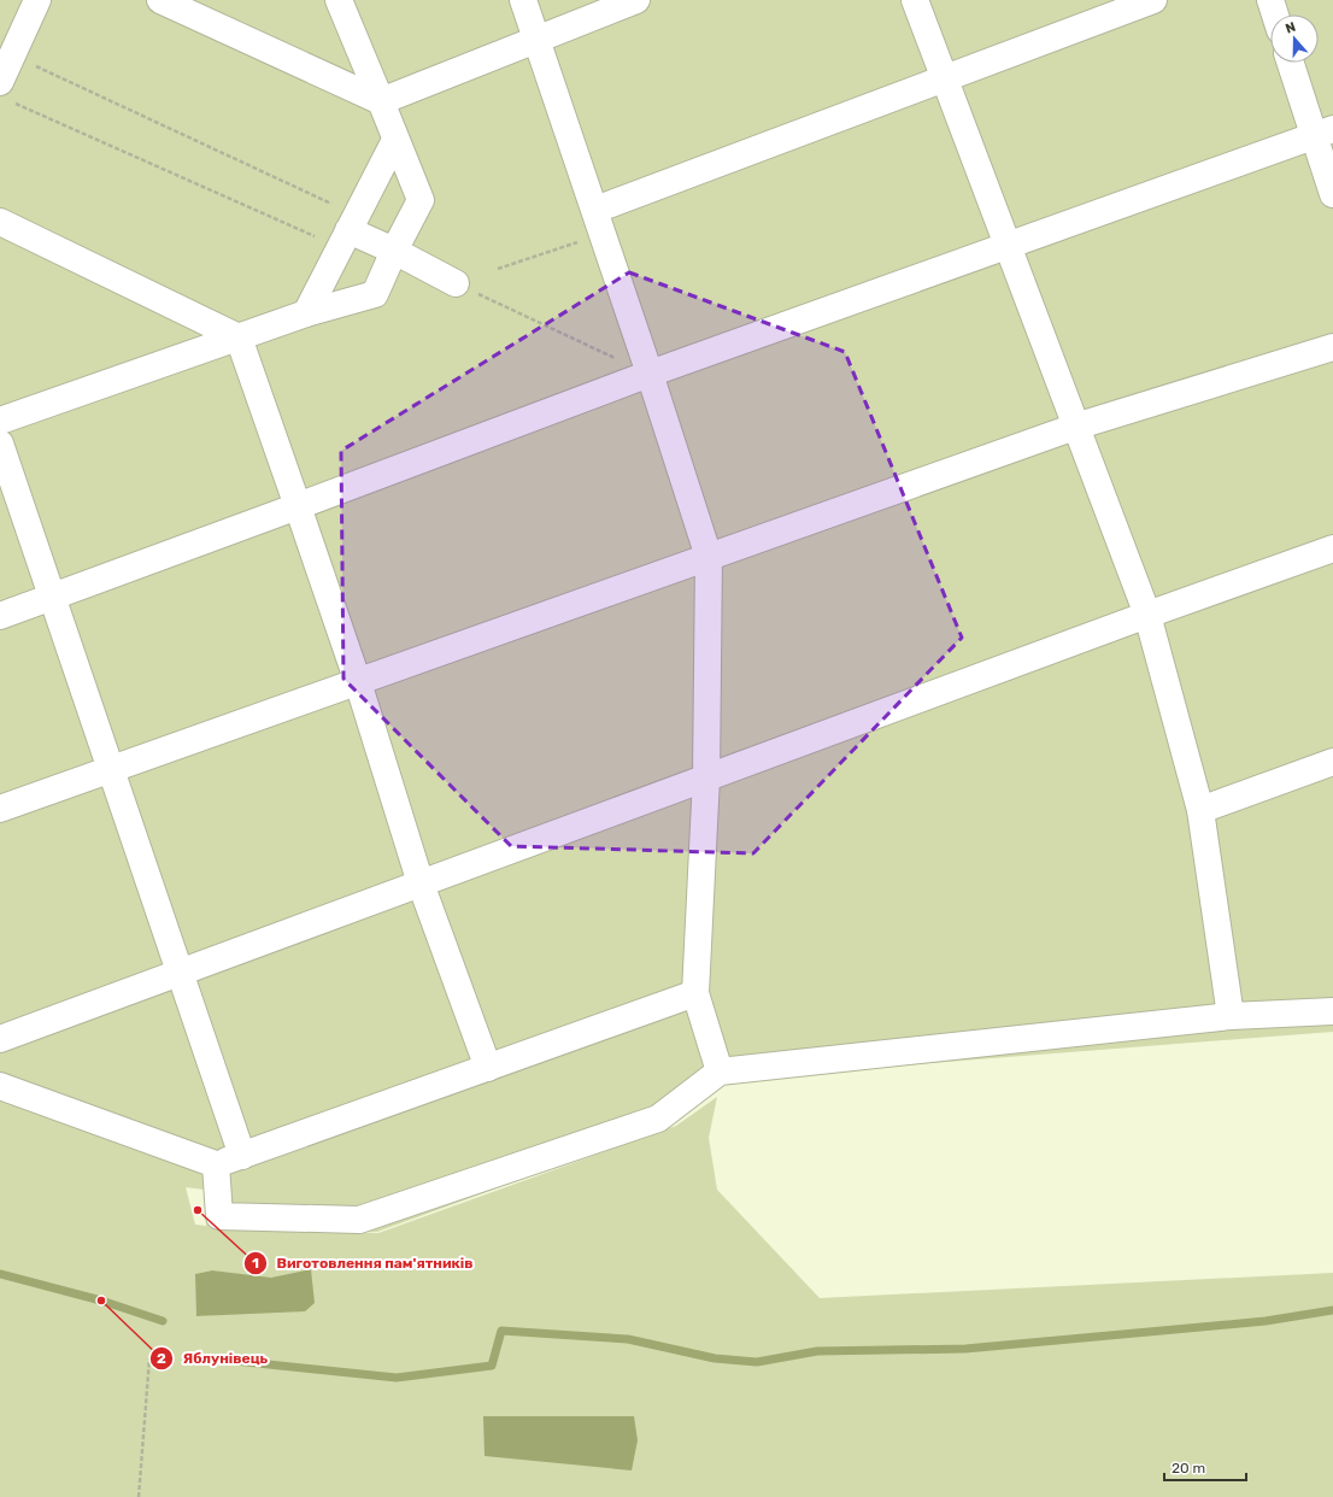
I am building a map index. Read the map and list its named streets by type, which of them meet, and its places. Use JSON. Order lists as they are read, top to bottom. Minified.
{"places":["Виготовлення пам'ятників","Яблунівець"],"scale_bar":"20 m","north":"top"}
